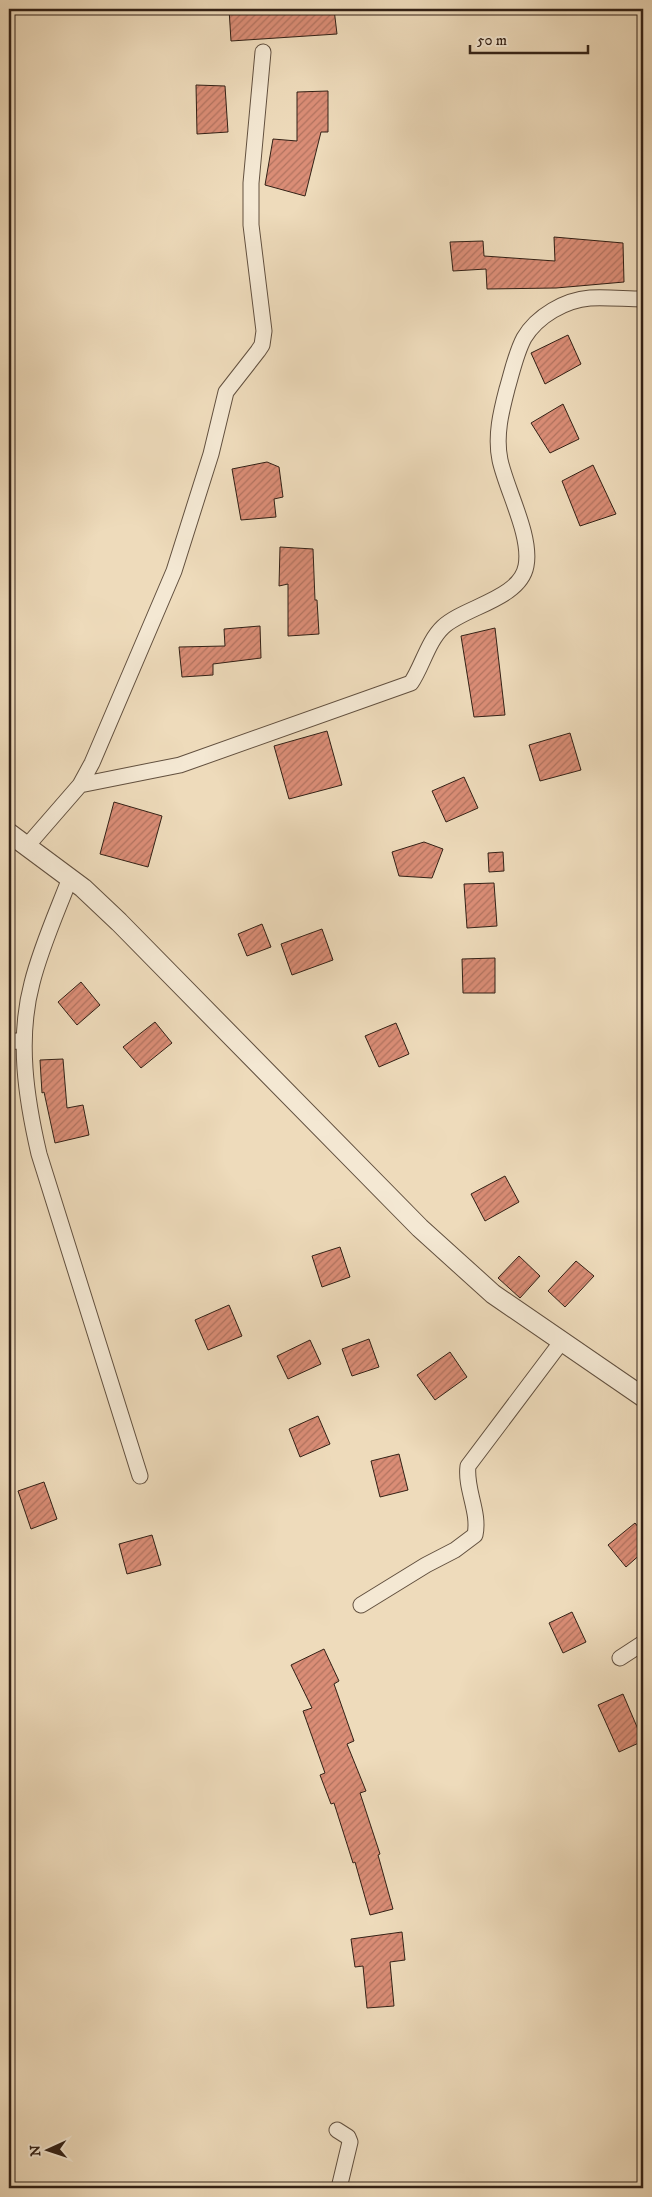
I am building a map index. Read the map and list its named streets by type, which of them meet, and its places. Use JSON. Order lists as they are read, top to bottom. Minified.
{"scale_bar":"50 m","north":"left"}
